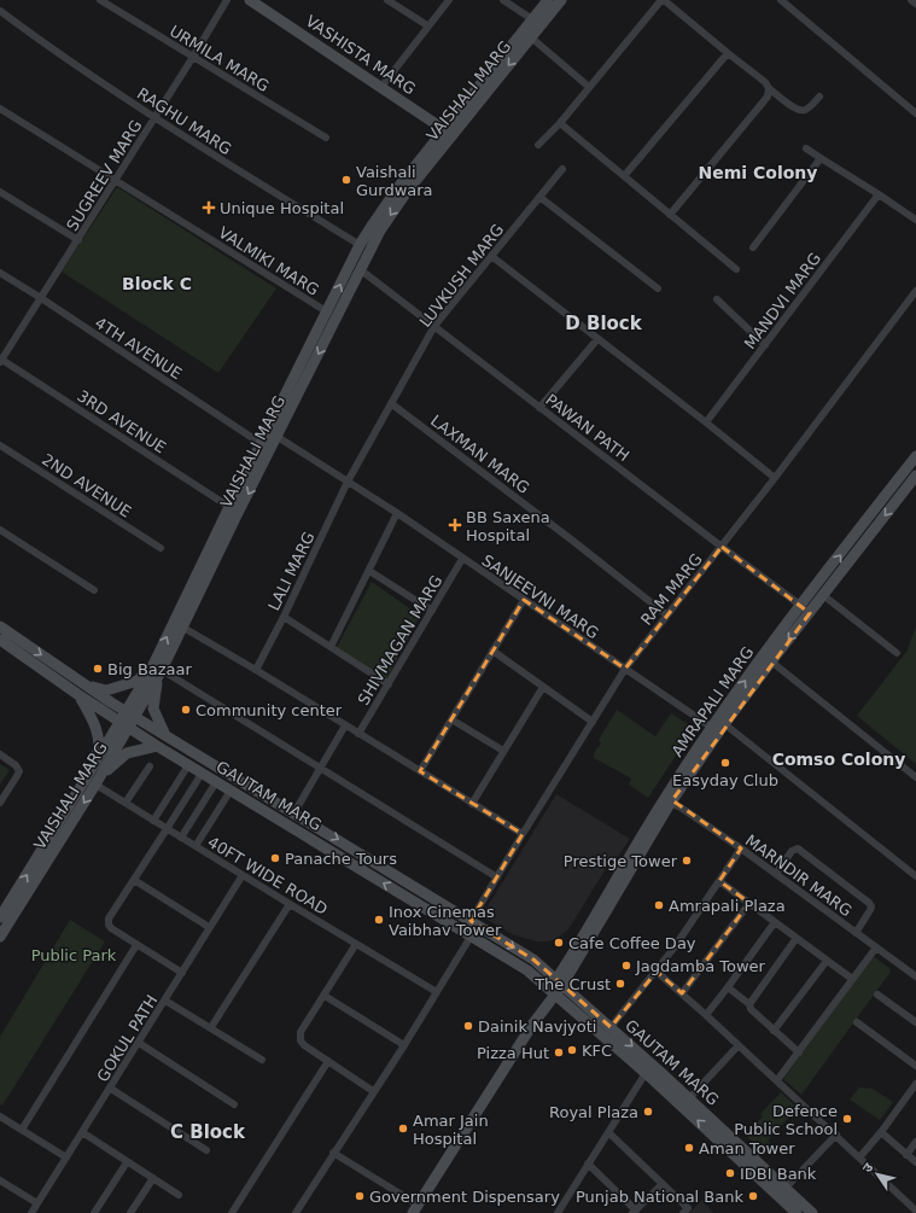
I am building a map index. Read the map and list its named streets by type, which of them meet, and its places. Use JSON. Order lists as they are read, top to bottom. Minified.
{"streets":{"street":["VASHISTA MARG","URMILA MARG","VAISHALI MARG","RAGHU MARG","SUGREEV MARG","VALMIKI MARG","LUVKUSH MARG","MANDVI MARG","4TH AVENUE","3RD AVENUE","PAWAN PATH","LAXMAN MARG","2ND AVENUE","LALI MARG","RAM MARG","SANJEEVNI MARG","SHIVMAGAN MARG","AMRAPALI MARG","GAUTAM MARG","40FT WIDE ROAD","MARNDIR MARG","GOKUL PATH"]},"crossings":[["VASHISTA MARG","VAISHALI MARG"],["URMILA MARG","SUGREEV MARG"],["VAISHALI MARG","RAGHU MARG"],["VAISHALI MARG","VALMIKI MARG"],["VAISHALI MARG","4TH AVENUE"],["VAISHALI MARG","3RD AVENUE"],["VAISHALI MARG","PAWAN PATH"],["VAISHALI MARG","SANJEEVNI MARG"],["VAISHALI MARG","GAUTAM MARG"],["VAISHALI MARG","40FT WIDE ROAD"],["RAGHU MARG","SUGREEV MARG"],["SUGREEV MARG","VALMIKI MARG"],["SUGREEV MARG","4TH AVENUE"],["SUGREEV MARG","3RD AVENUE"],["LUVKUSH MARG","PAWAN PATH"],["LUVKUSH MARG","LAXMAN MARG"],["LUVKUSH MARG","LALI MARG"],["LUVKUSH MARG","SANJEEVNI MARG"],["PAWAN PATH","RAM MARG"],["PAWAN PATH","AMRAPALI MARG"],["LAXMAN MARG","RAM MARG"],["LALI MARG","SANJEEVNI MARG"],["RAM MARG","SANJEEVNI MARG"],["RAM MARG","GAUTAM MARG"],["SANJEEVNI MARG","SHIVMAGAN MARG"],["SANJEEVNI MARG","AMRAPALI MARG"],["AMRAPALI MARG","GAUTAM MARG"],["AMRAPALI MARG","MARNDIR MARG"],["40FT WIDE ROAD","GOKUL PATH"]],"districts":["Nemi Colony","Block C","D Block","Comso Colony","C Block"],"parks":["Public Park"],"places":{"other":["Vaishali Gurdwara","Big Bazaar","Community center","Easyday Club","Panache Tours","Prestige Tower","Amrapali Plaza","Inox Cinemas Vaibhav Tower","Cafe Coffee Day","Jagdamba Tower","The Crust","Dainik Navjyoti","KFC","Pizza Hut","Royal Plaza","Defence Public School","Amar Jain Hospital","Aman Tower","IDBI Bank","Government Dispensary","Punjab National Bank"],"health":["Unique Hospital","BB Saxena Hospital"]},"north":"top left"}
